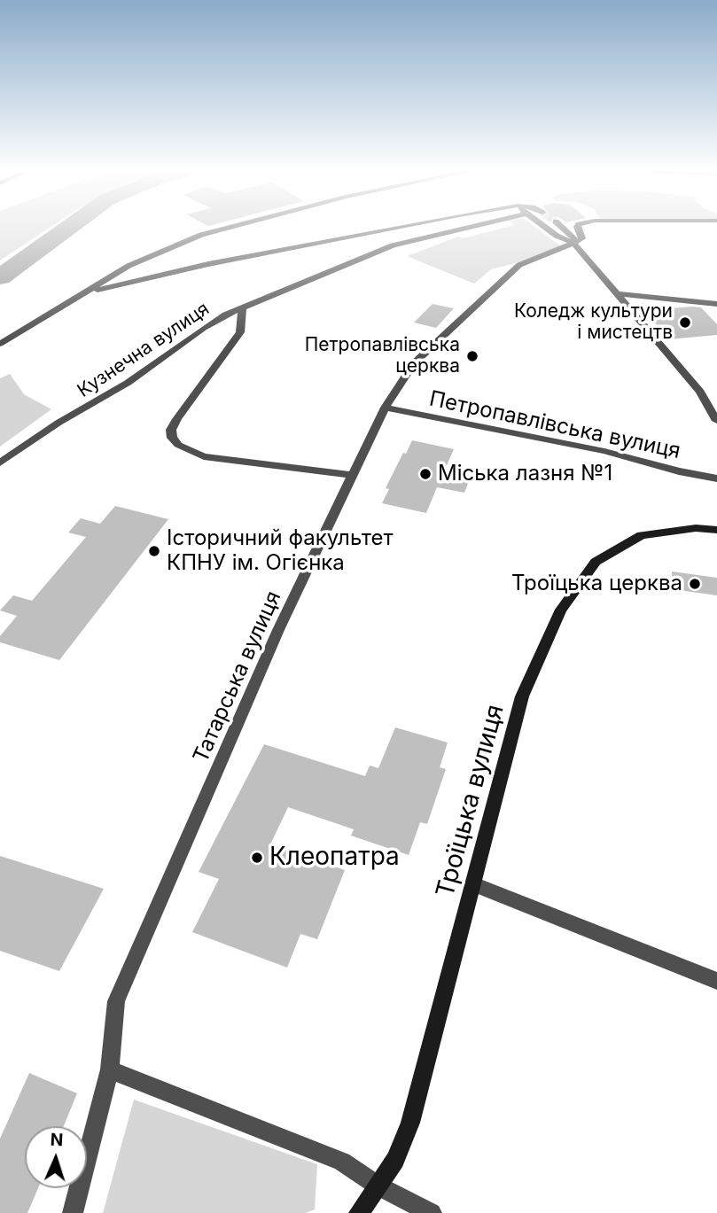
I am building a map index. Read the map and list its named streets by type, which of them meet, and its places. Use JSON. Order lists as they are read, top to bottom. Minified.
{"streets":{"main road":["Троїцька вулиця"],"street":["Кузнечна вулиця","Петропавлівська вулиця","Татарська вулиця"]},"crossings":[["Петропавлівська вулиця","Татарська вулиця"]],"places":["Коледж культури і мистецтв","Петропавлівська церква","Міська лазня №1","Історичний факультет КПНУ ім. Огієнка","Троїцька церква","Клеопатра"],"north":"top"}
